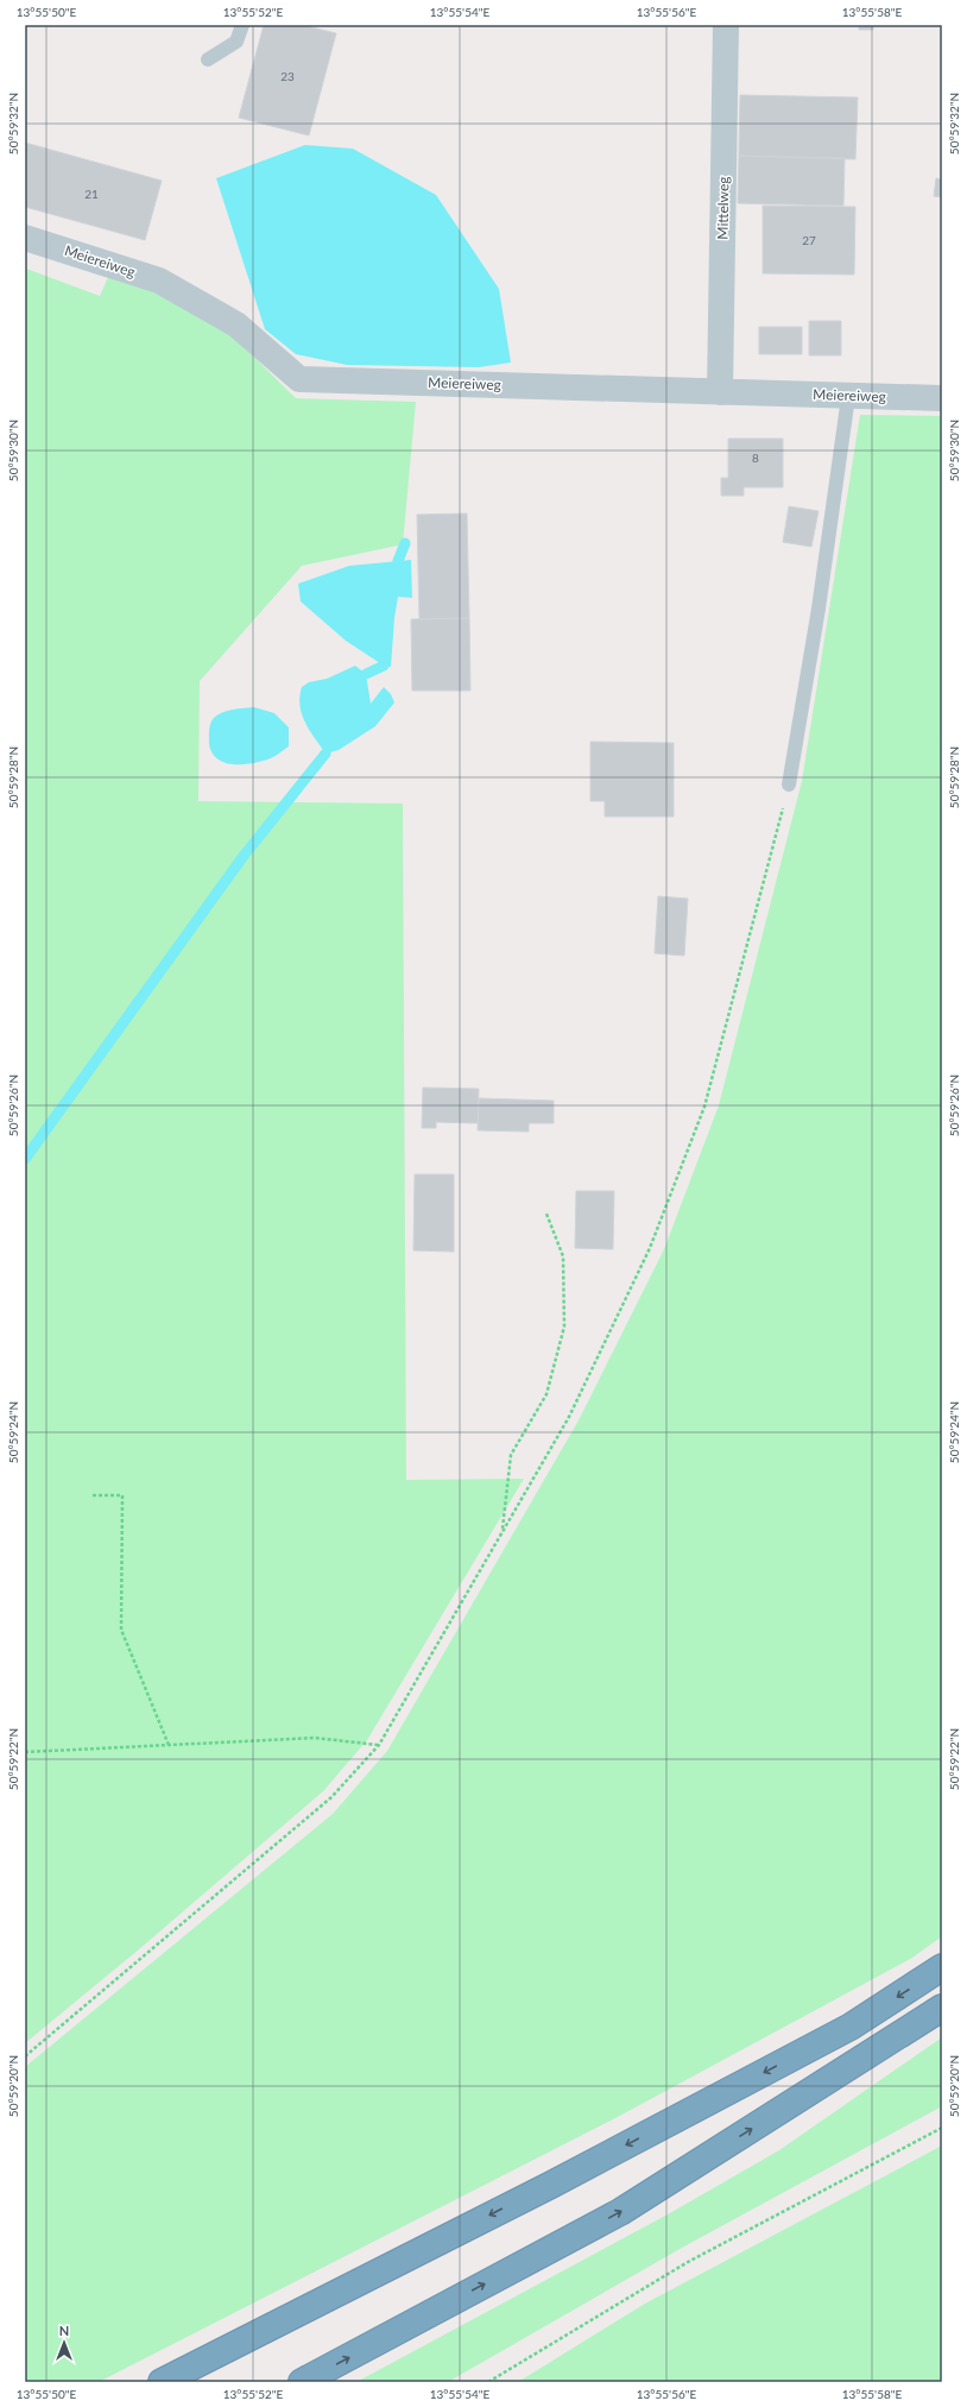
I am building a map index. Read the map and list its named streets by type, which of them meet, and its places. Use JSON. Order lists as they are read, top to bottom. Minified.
{"streets":{"street":["Mittelweg","Meiereiweg"]},"crossings":[["Mittelweg","Meiereiweg"]],"house_numbers":["23","21","27","8"],"north":"top","coordinates":["13°55'50\"E","13°55'52\"E","13°55'54\"E","13°55'56\"E","13°55'58\"E","50°59'32\"N","50°59'30\"N","50°59'28\"N","50°59'26\"N","50°59'24\"N","50°59'22\"N","50°59'20\"N"]}
